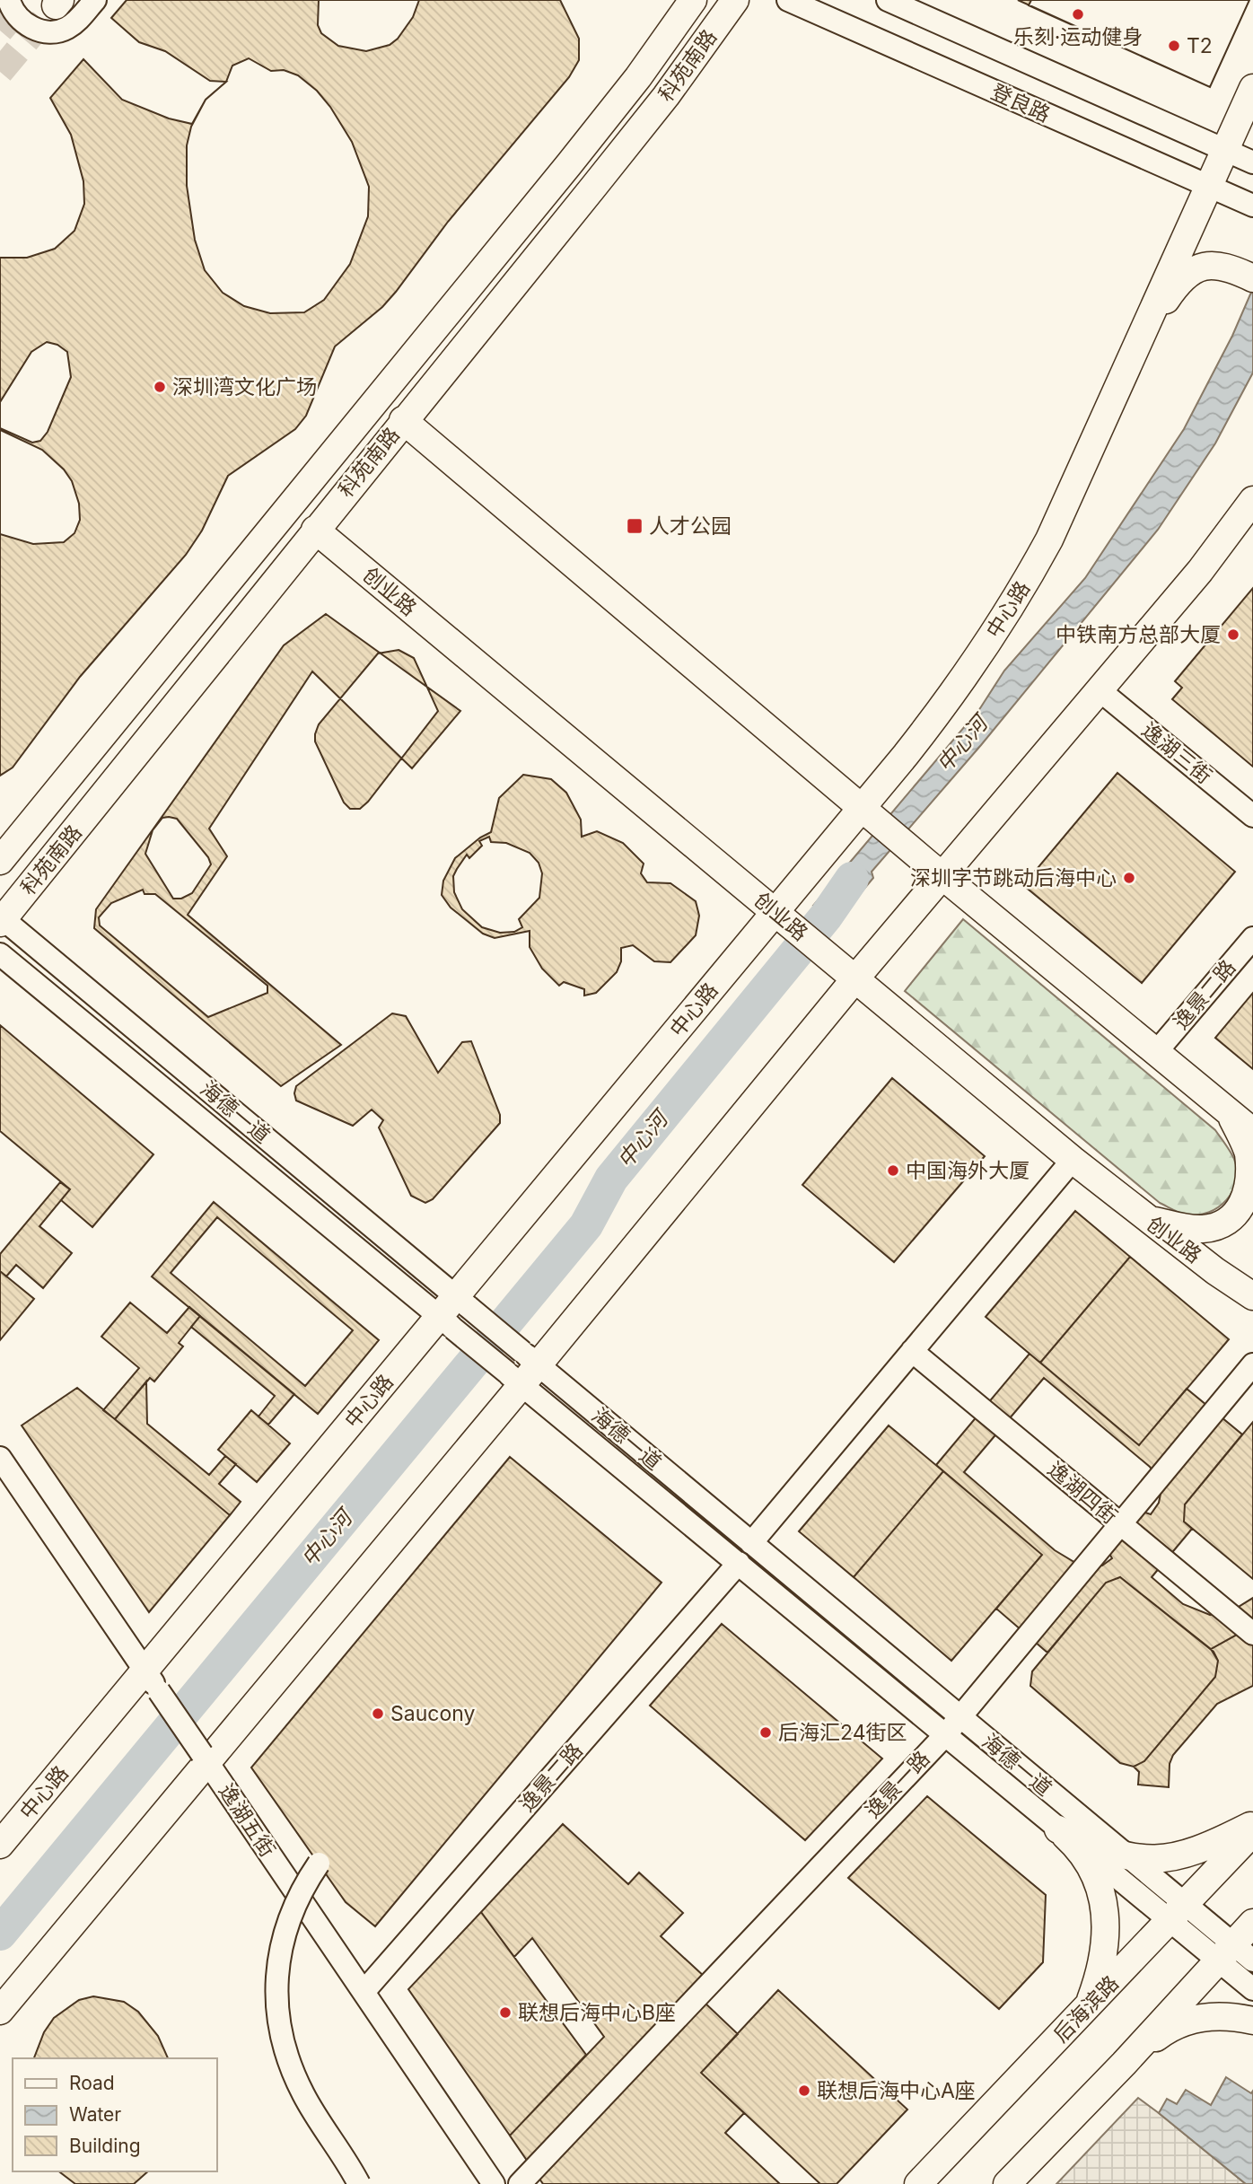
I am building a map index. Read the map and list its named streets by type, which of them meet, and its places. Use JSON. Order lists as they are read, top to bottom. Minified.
{"streets":{"main road":["科苑南路","创业路","中心路","后海滨路"],"street":["登良路","逸湖三街","逸景二路","海德一道","逸湖四街","逸景一路","逸湖五街"]},"crossings":[["科苑南路","创业路"],["科苑南路","海德一道"],["登良路","中心路"],["创业路","中心路"],["中心路","海德一道"],["中心路","逸湖五街"],["逸景二路","海德一道"],["逸景二路","逸湖五街"],["海德一道","逸景一路"],["海德一道","后海滨路"],["逸湖四街","逸景一路"]],"water":["中心河"],"places":{"other":["乐刻·运动健身","T2","深圳湾文化广场","中铁南方总部大厦","深圳字节跳动后海中心","中国海外大厦","Saucony","后海汇24街区","联想后海中心B座","联想后海中心A座"],"transit":["人才公园"]},"legend":["Road","Water","Building"]}
